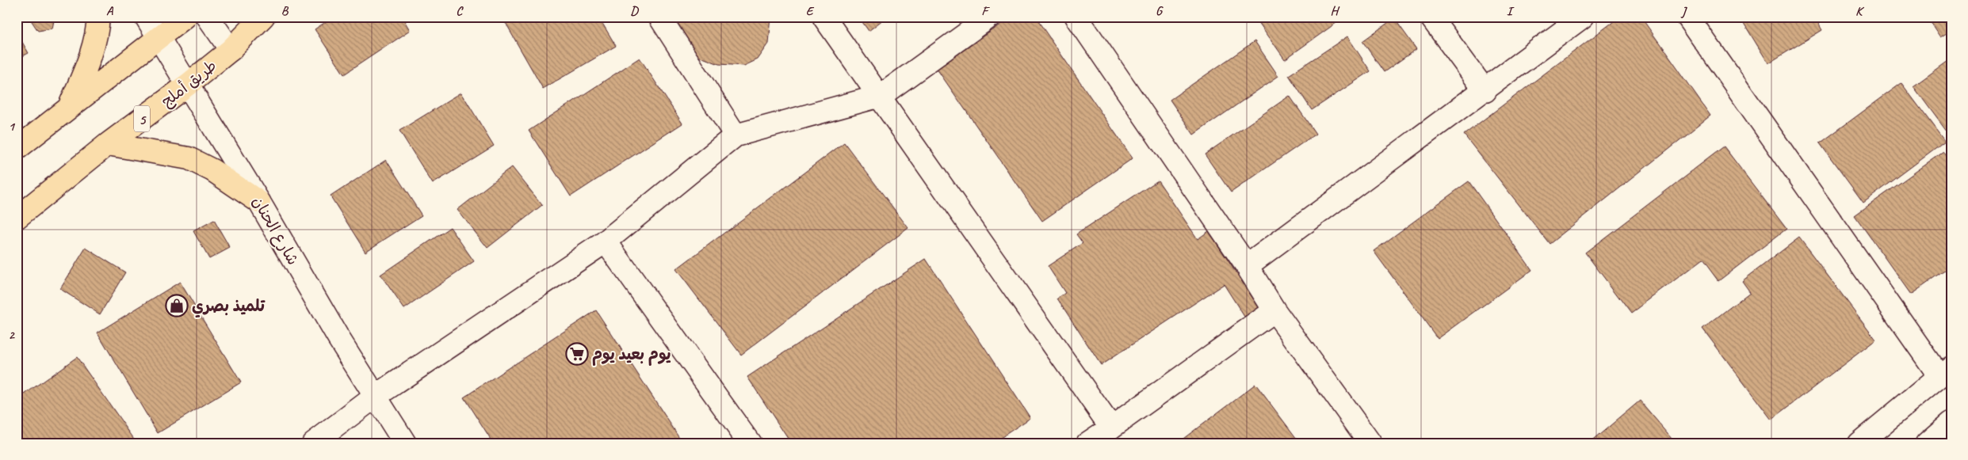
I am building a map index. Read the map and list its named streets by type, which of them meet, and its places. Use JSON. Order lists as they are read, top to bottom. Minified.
{"streets":{"highway":["طريق أملج","5"],"street":["شارع الحنان"]},"crossings":[["طريق أملج","شارع الحنان"]],"places":{"shop":["تلميذ بصري"],"supermarket":["يوم بعيد يوم"]},"grid":{"columns":["A","B","C","D","E","F","G","H","I","J","K"],"rows":["1","2"]}}
